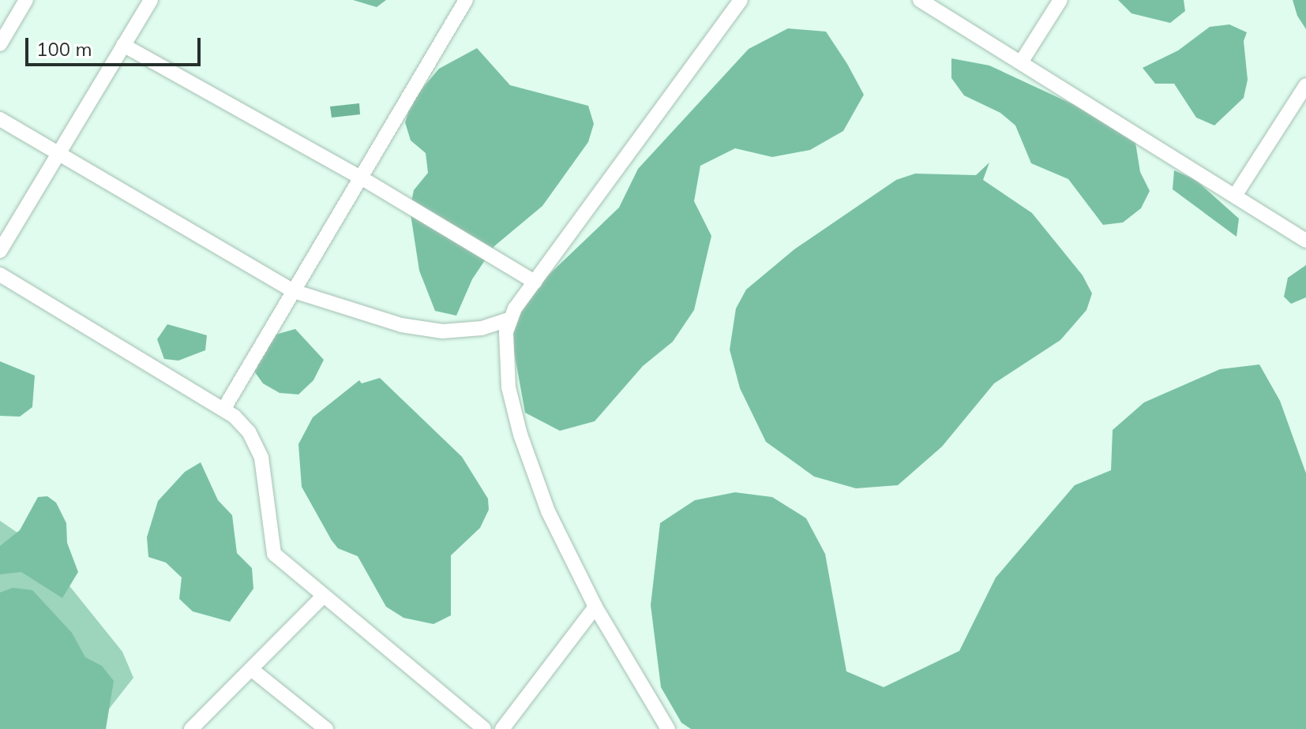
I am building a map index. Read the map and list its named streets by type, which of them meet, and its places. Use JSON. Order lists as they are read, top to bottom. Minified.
{"scale_bar":"100 m"}
